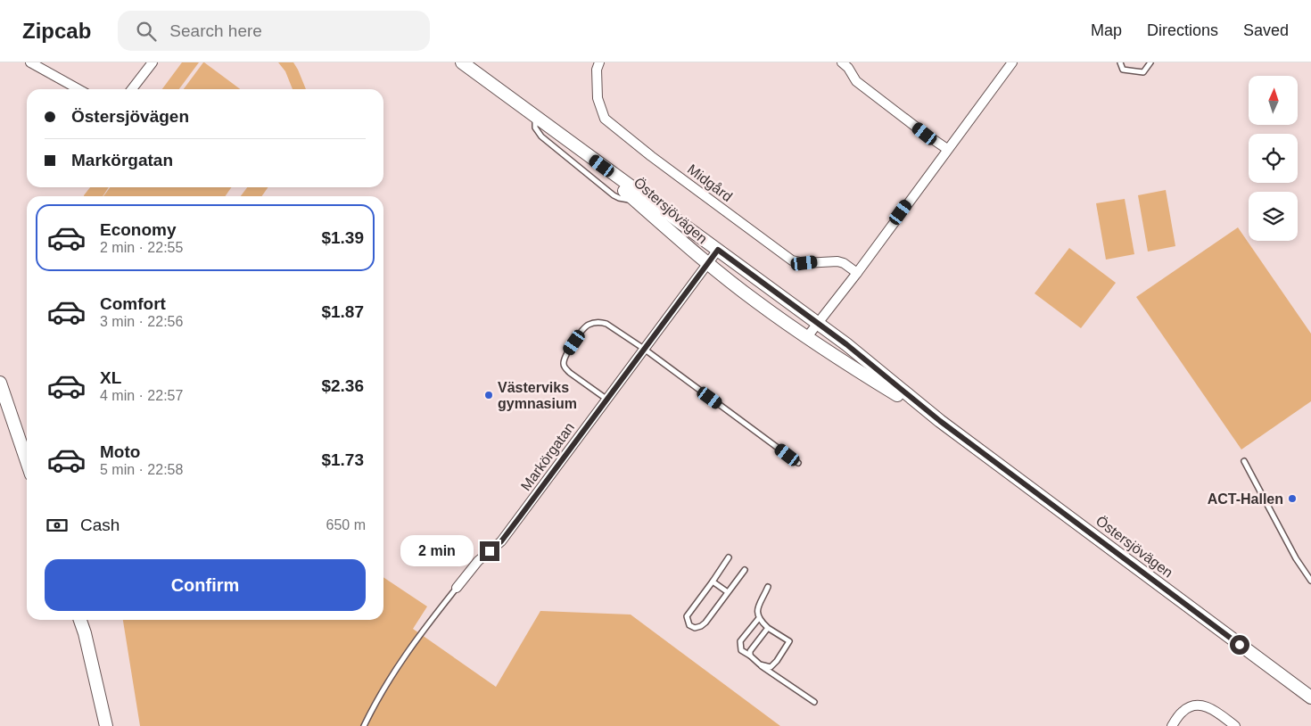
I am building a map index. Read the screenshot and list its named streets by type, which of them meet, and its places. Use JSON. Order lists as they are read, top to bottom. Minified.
{"streets":{"main road":["Östersjövägen"],"street":["Midgård","Markörgatan"]},"crossings":[["Östersjövägen","Markörgatan"]],"places":["Västerviks gymnasium","ACT-Hallen"],"north":"top","page":{"header":"Zipcab","search":"Search here","nav":["Map","Directions","Saved"],"banner":["Östersjövägen","Markörgatan"],"list":[{"name":"Economy","note":"2 min · 22:55","value":"$1.39"},{"name":"Comfort","note":"3 min · 22:56","value":"$1.87"},{"name":"XL","note":"4 min · 22:57","value":"$2.36"},{"name":"Moto","note":"5 min · 22:58","value":"$1.73"}],"pay":["Cash","650 m"],"bubble":"2 min","buttons":"Confirm"}}
